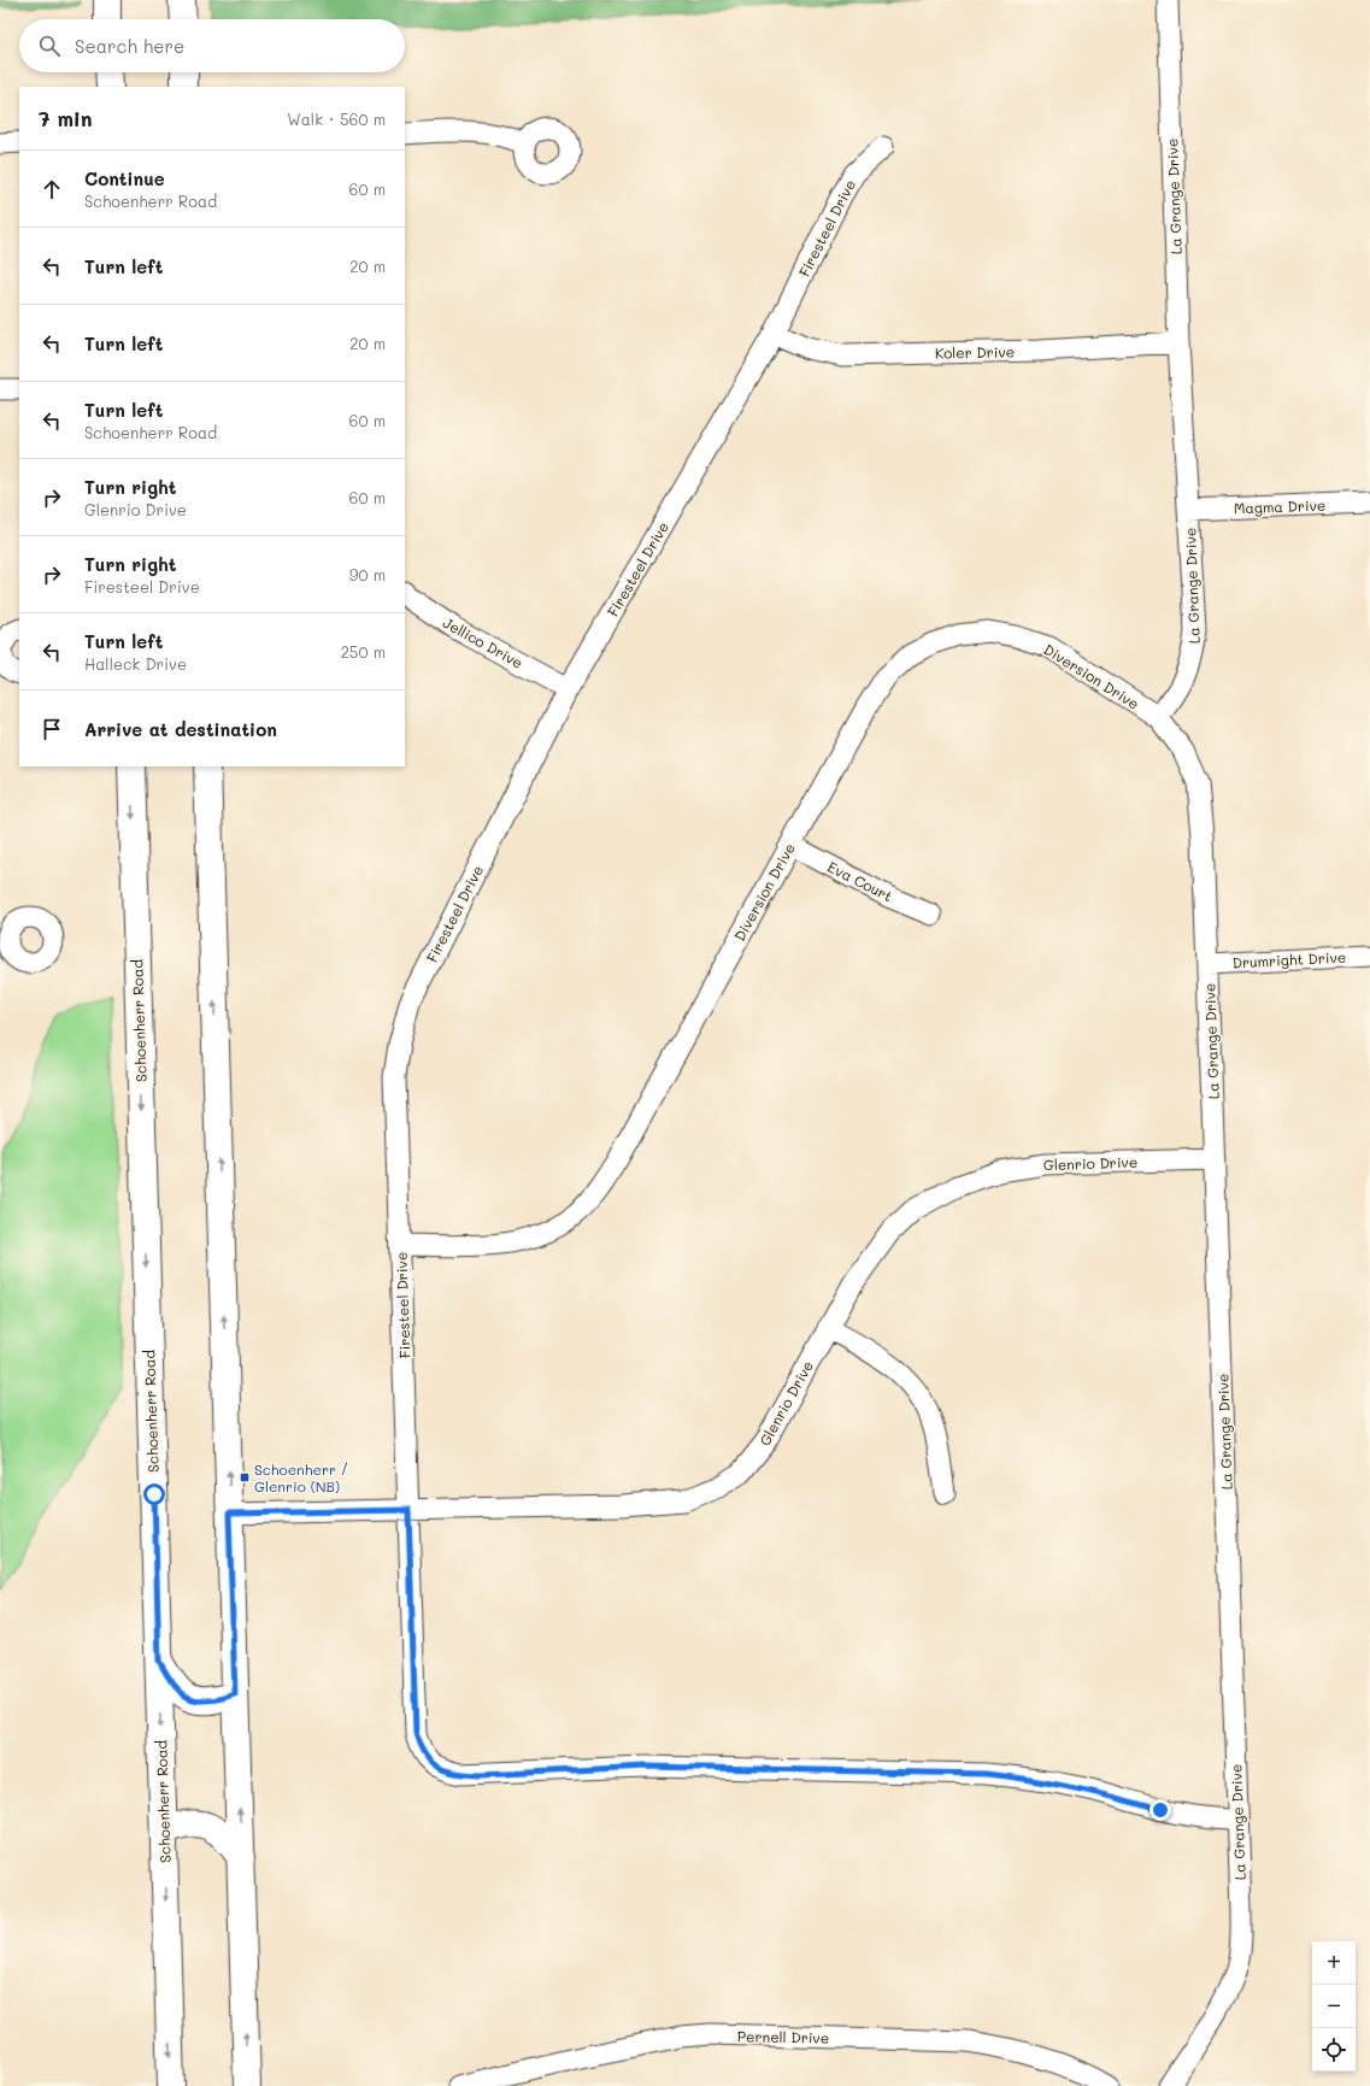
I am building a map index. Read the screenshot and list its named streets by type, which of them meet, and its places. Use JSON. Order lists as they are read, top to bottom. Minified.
{"streets":{"main road":["Schoenherr Road"],"street":["La Grange Drive","Firesteel Drive","Koler Drive","Magma Drive","Jellico Drive","Diversion Drive","Eva Court","Drumright Drive","Glenrio Drive","Pernell Drive"]},"crossings":[["La Grange Drive","Firesteel Drive"],["La Grange Drive","Koler Drive"],["La Grange Drive","Magma Drive"],["La Grange Drive","Diversion Drive"],["La Grange Drive","Drumright Drive"],["La Grange Drive","Glenrio Drive"],["Firesteel Drive","Koler Drive"],["Firesteel Drive","Jellico Drive"],["Firesteel Drive","Diversion Drive"],["Firesteel Drive","Glenrio Drive"],["Diversion Drive","Eva Court"]],"places":{"transit":["Schoenherr / Glenrio (NB)"]},"page":{"search":"Search here","heading":["7 min","Walk · 560 m"],"list":[["Continue","Schoenherr Road","60 m"],["Turn left","20 m"],["Turn left","20 m"],["Turn left","Schoenherr Road","60 m"],["Turn right","Glenrio Drive","60 m"],["Turn right","Firesteel Drive","90 m"],["Turn left","Halleck Drive","250 m"],"Arrive at destination"],"map_buttons":["+","−"]}}
